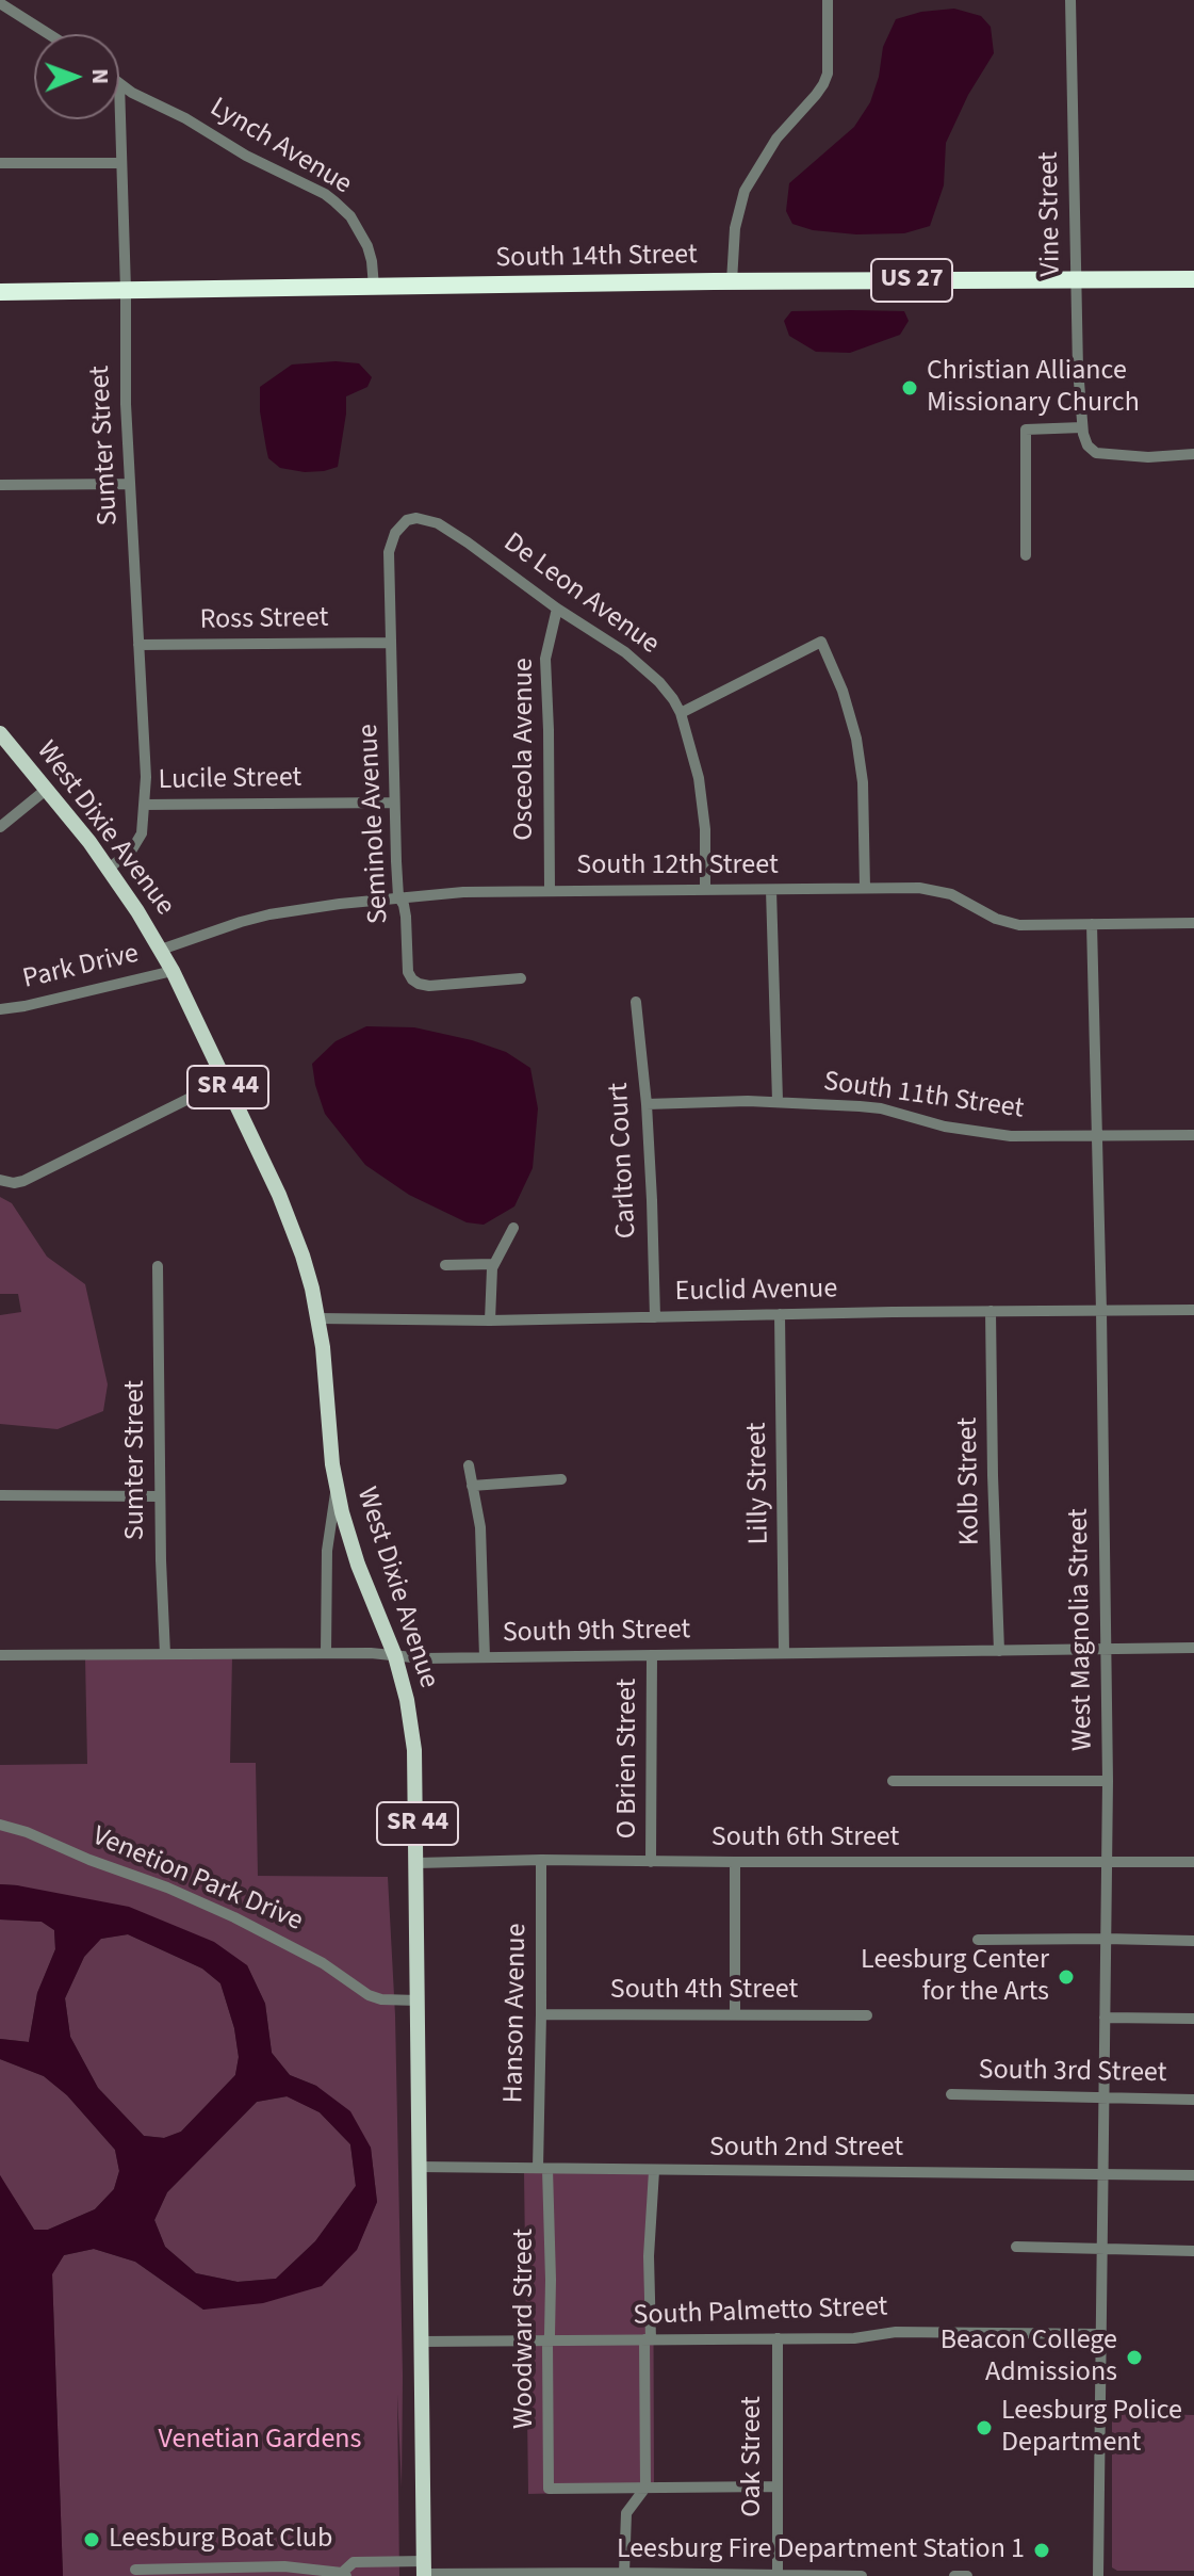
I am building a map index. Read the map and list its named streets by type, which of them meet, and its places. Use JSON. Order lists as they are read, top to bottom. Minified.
{"streets":{"highway":["South 14th Street","US 27"],"main road":["West Dixie Avenue","SR 44"],"street":["Lynch Avenue","Vine Street","Sumter Street","De Leon Avenue","Ross Street","Osceola Avenue","Lucile Street","Seminole Avenue","South 12th Street","Park Drive","South 11th Street","Carlton Court","Euclid Avenue","Kolb Street","Lilly Street","West Magnolia Street","South 9th Street","O Brien Street","South 6th Street","Venetion Park Drive","South 4th Street","Hanson Avenue","South 3rd Street","South 2nd Street","South Palmetto Street","Woodward Street","Oak Street"]},"crossings":[["Lynch Avenue","South 14th Street"],["Lynch Avenue","Sumter Street"],["Vine Street","South 14th Street"],["South 14th Street","Sumter Street"],["Sumter Street","Ross Street"],["Sumter Street","Lucile Street"],["Sumter Street","South 9th Street"],["De Leon Avenue","Osceola Avenue"],["De Leon Avenue","Seminole Avenue"],["De Leon Avenue","South 12th Street"],["Ross Street","Seminole Avenue"],["Osceola Avenue","South 12th Street"],["Lucile Street","Seminole Avenue"],["Lucile Street","West Dixie Avenue"],["Seminole Avenue","South 12th Street"],["West Dixie Avenue","South 12th Street"],["West Dixie Avenue","Park Drive"],["West Dixie Avenue","SR 44"],["West Dixie Avenue","Euclid Avenue"],["West Dixie Avenue","South 9th Street"],["West Dixie Avenue","South 6th Street"],["West Dixie Avenue","Venetion Park Drive"],["West Dixie Avenue","South 2nd Street"],["West Dixie Avenue","South Palmetto Street"],["South 12th Street","West Magnolia Street"],["SR 44","South Palmetto Street"],["South 11th Street","Carlton Court"],["South 11th Street","West Magnolia Street"],["Carlton Court","Euclid Avenue"],["Euclid Avenue","Kolb Street"],["Euclid Avenue","Lilly Street"],["Euclid Avenue","West Magnolia Street"],["Kolb Street","South 9th Street"],["Lilly Street","South 9th Street"],["West Magnolia Street","South 9th Street"],["West Magnolia Street","South 6th Street"],["West Magnolia Street","South 3rd Street"],["West Magnolia Street","South 2nd Street"],["West Magnolia Street","South Palmetto Street"],["South 9th Street","O Brien Street"],["O Brien Street","South 6th Street"],["South 6th Street","Hanson Avenue"],["South 4th Street","Hanson Avenue"],["Hanson Avenue","South 2nd Street"],["Hanson Avenue","Woodward Street"],["South 2nd Street","Woodward Street"],["South Palmetto Street","Woodward Street"],["South Palmetto Street","Oak Street"]],"parks":["Venetian Gardens"],"places":["Christian Alliance Missionary Church","Leesburg Center for the Arts","Beacon College Admissions","Leesburg Police Department","Leesburg Boat Club","Leesburg Fire Department Station 1"],"north":"right"}
